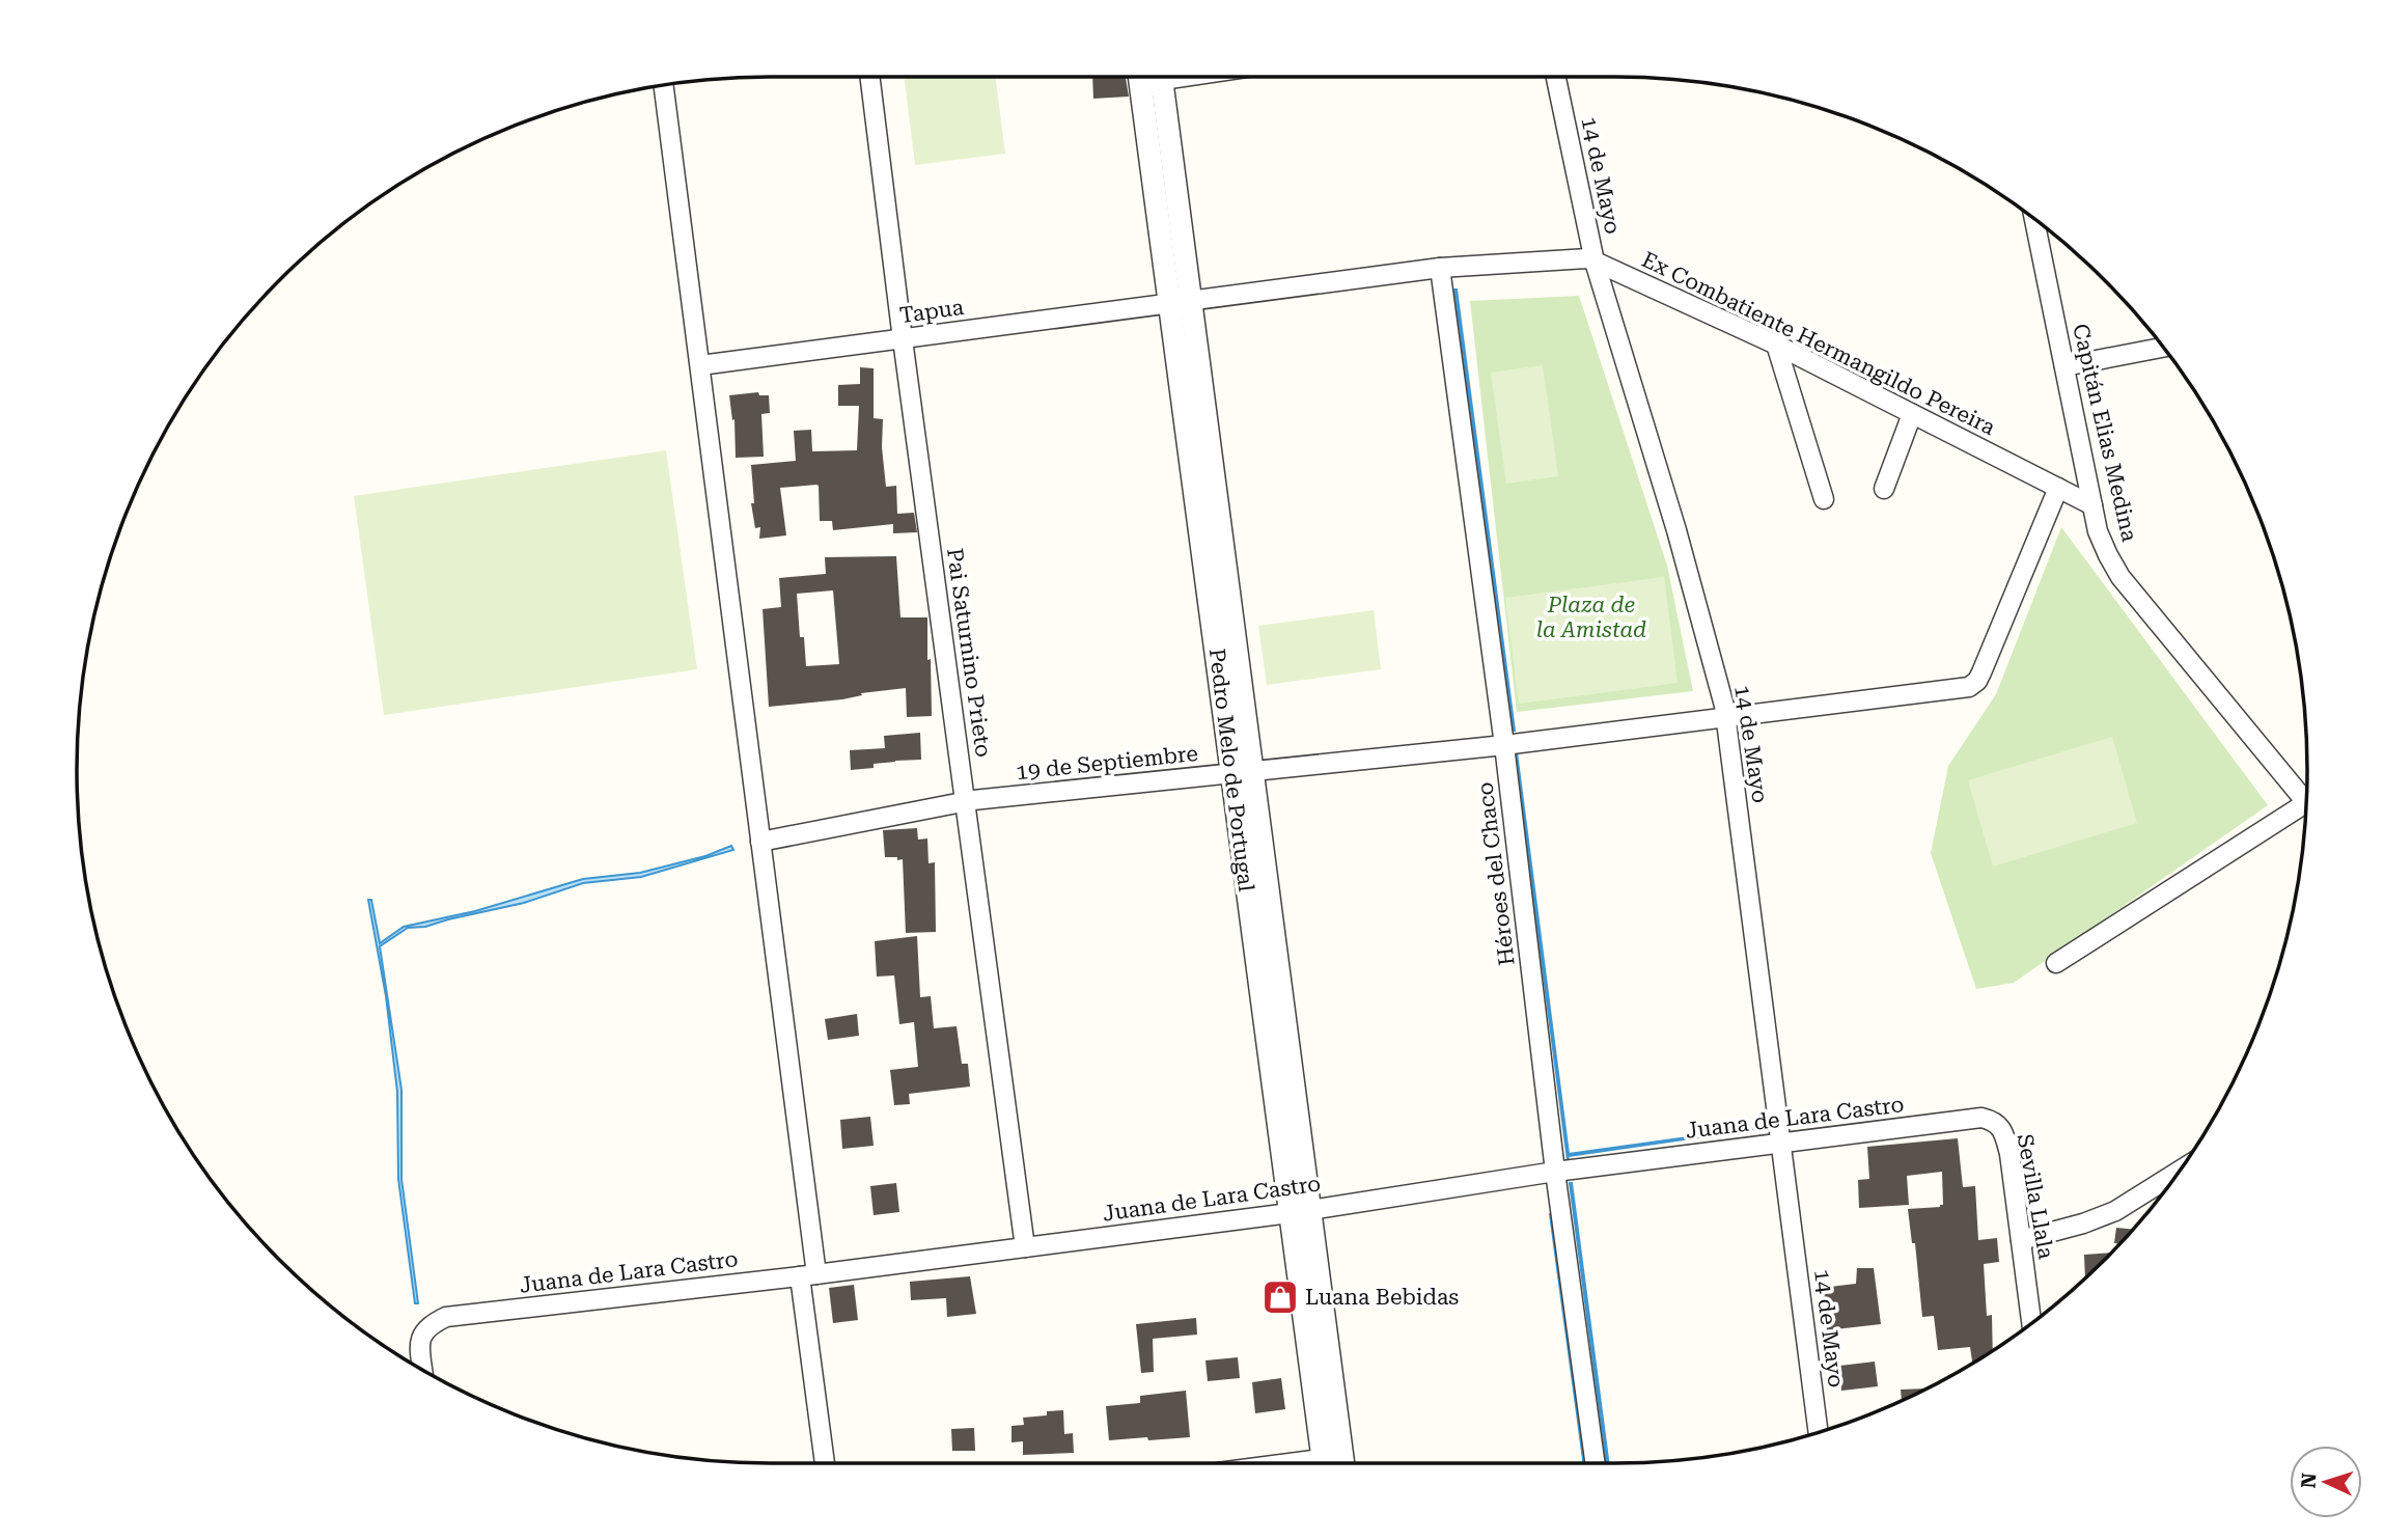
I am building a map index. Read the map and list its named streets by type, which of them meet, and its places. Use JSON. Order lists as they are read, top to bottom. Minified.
{"streets":{"street":["14 de Mayo","Tapua","Ex Combatiente Hermangildo Pereira","Capitán Elias Medina","Pai Saturnino Prieto","19 de Septiembre","Pedro Melo de Portugal","Héroes del Chaco","Juana de Lara Castro","Sevilla Llala"]},"crossings":[["14 de Mayo","Ex Combatiente Hermangildo Pereira"],["14 de Mayo","19 de Septiembre"],["14 de Mayo","Juana de Lara Castro"],["Tapua","Ex Combatiente Hermangildo Pereira"],["Tapua","Pai Saturnino Prieto"],["Tapua","Pedro Melo de Portugal"],["Ex Combatiente Hermangildo Pereira","Capitán Elias Medina"],["Ex Combatiente Hermangildo Pereira","19 de Septiembre"],["Ex Combatiente Hermangildo Pereira","Pedro Melo de Portugal"],["Ex Combatiente Hermangildo Pereira","Héroes del Chaco"],["Pai Saturnino Prieto","19 de Septiembre"],["Pai Saturnino Prieto","Juana de Lara Castro"],["19 de Septiembre","Pedro Melo de Portugal"],["19 de Septiembre","Héroes del Chaco"],["Pedro Melo de Portugal","Juana de Lara Castro"],["Héroes del Chaco","Juana de Lara Castro"],["Juana de Lara Castro","Sevilla Llala"]],"parks":["Plaza de la Amistad"],"places":{"shop":["Luana Bebidas"]},"north":"left"}
